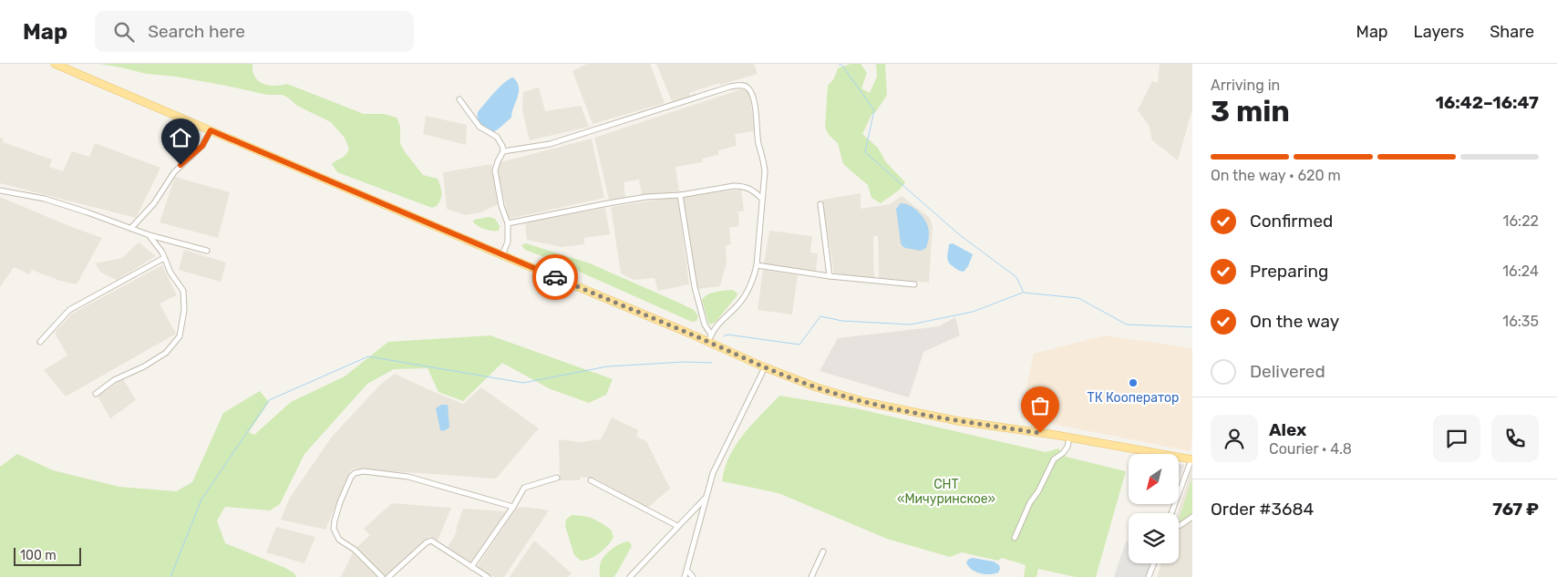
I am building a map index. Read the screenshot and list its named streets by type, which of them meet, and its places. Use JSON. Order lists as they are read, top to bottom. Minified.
{"parks":["СНТ «Мичуринское»"],"places":["ТК Кооператор"],"scale_bar":"100 m","north":"bottom left","page":{"header":"Map","search":"Search here","nav":["Map","Layers","Share"],"heading":["3 min","Arriving in","16:42–16:47"],"panel":["Alex","Courier · 4.8","Order #3684","767 ₽"],"bar":"On the way · 620 m","list":[["Confirmed","16:22"],["Preparing","16:24"],["On the way","16:35"],"Delivered"],"scale":"100 m"}}
